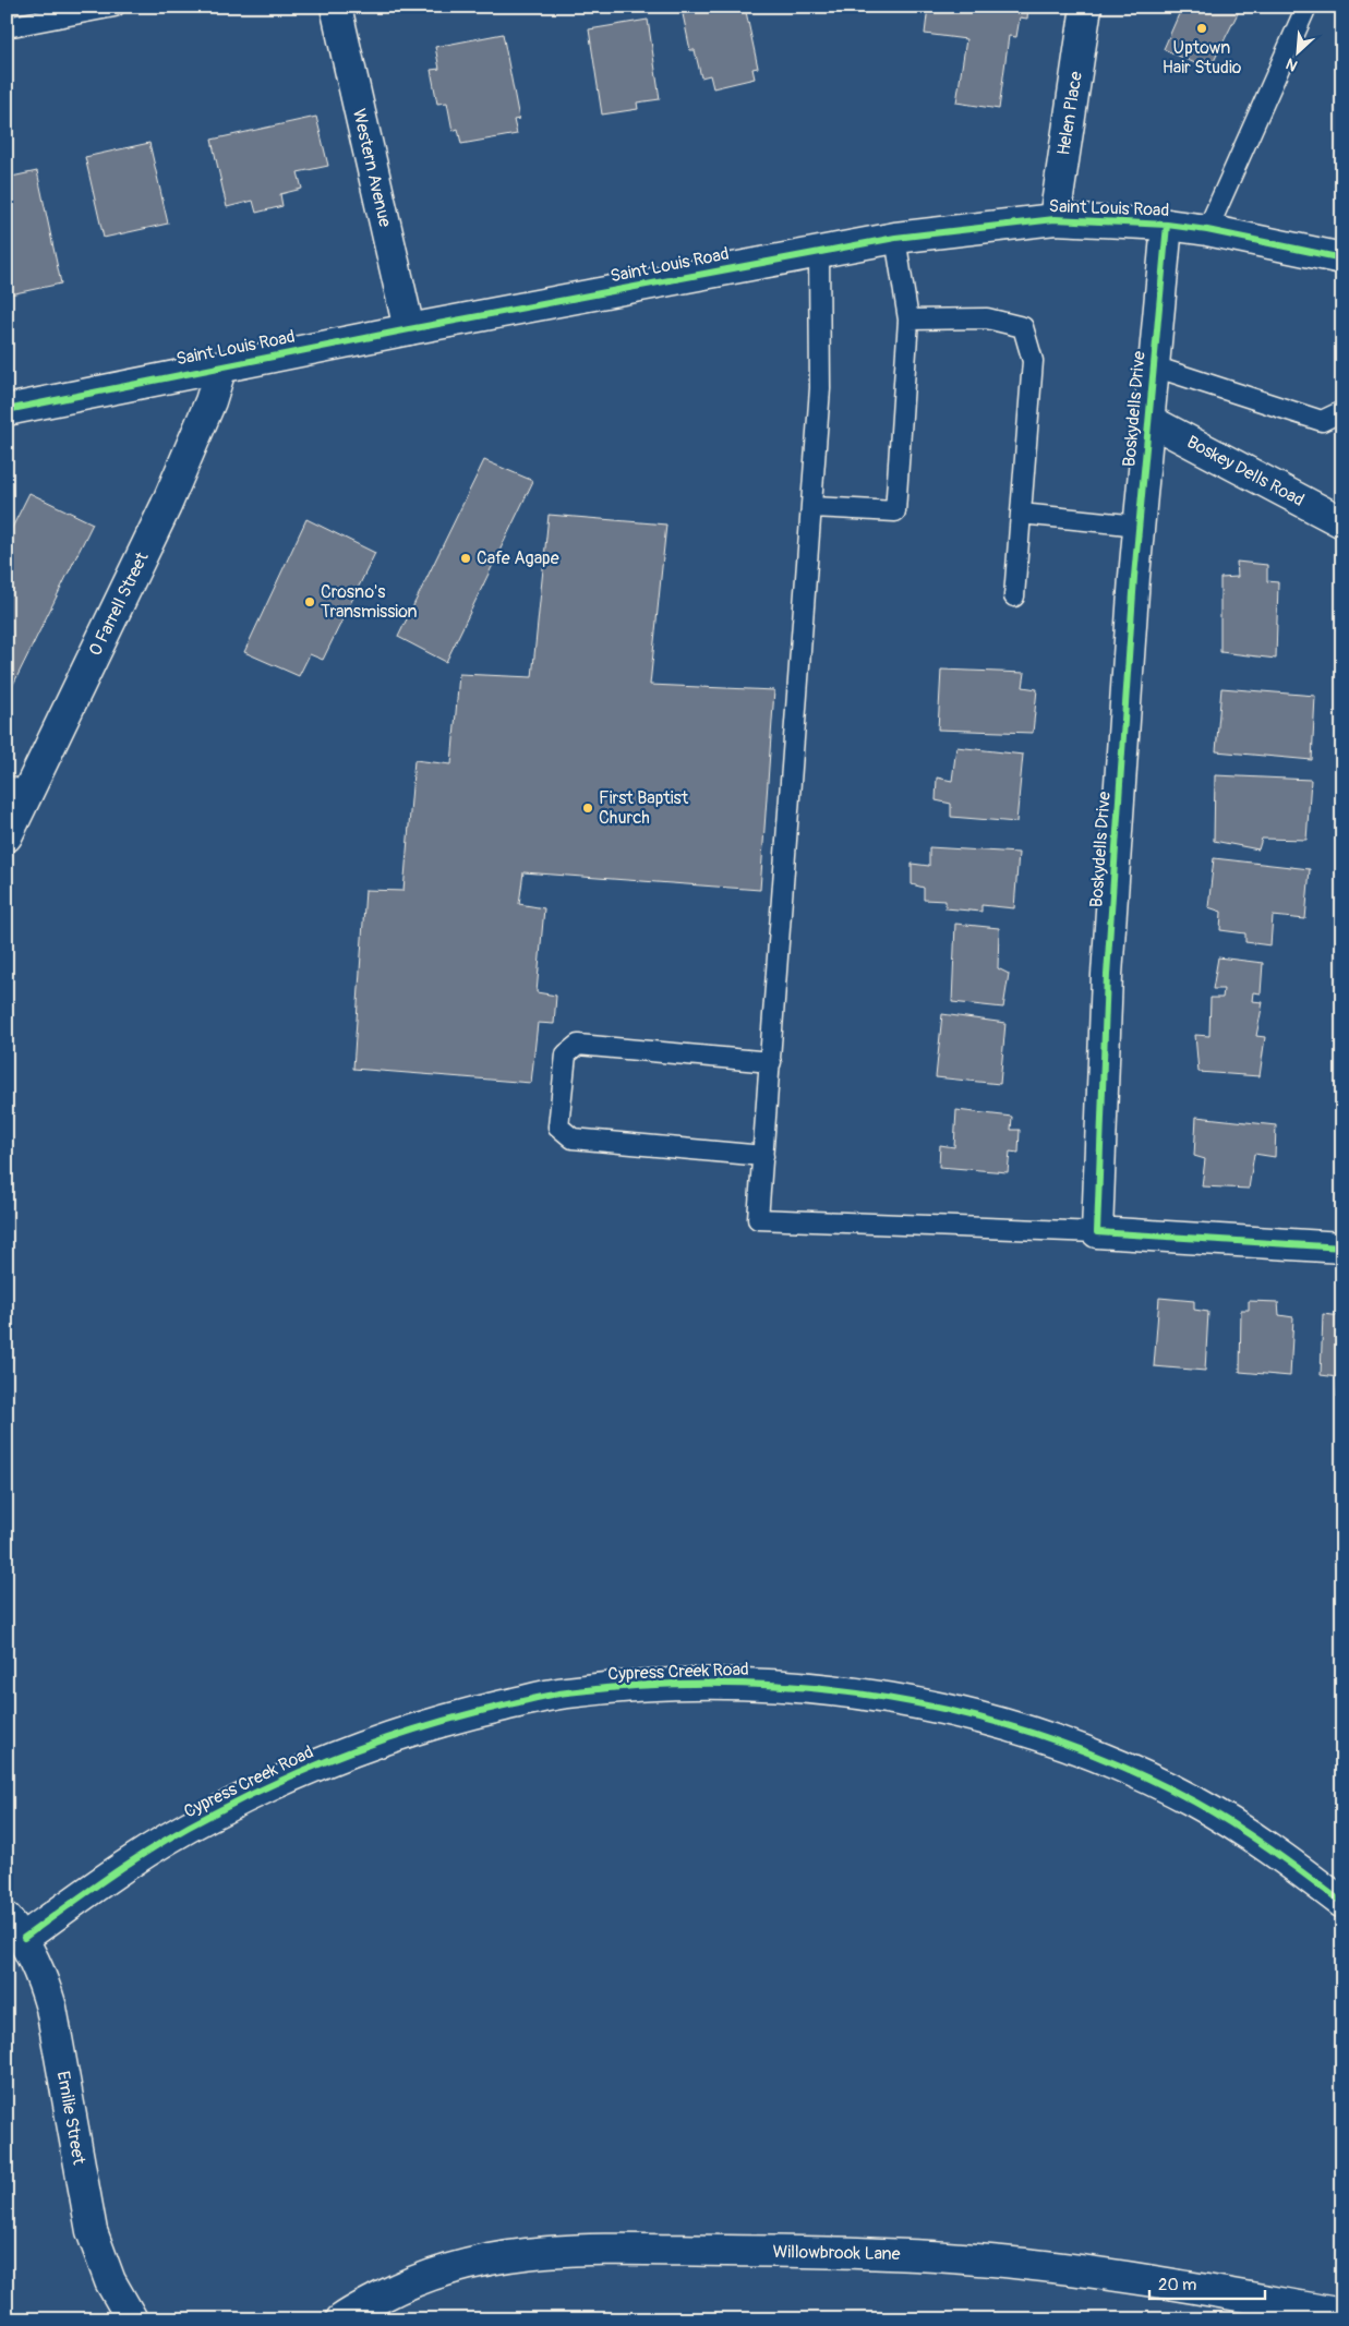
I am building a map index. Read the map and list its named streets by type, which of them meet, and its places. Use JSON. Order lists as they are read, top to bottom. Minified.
{"streets":{"street":["Helen Place","Western Avenue","Saint Louis Road","Boskydells Drive","Boskey Dells Road","O Farrell Street","Cypress Creek Road","Emilie Street","Willowbrook Lane"]},"crossings":[["Helen Place","Saint Louis Road"],["Western Avenue","Saint Louis Road"],["Saint Louis Road","Boskydells Drive"],["Saint Louis Road","O Farrell Street"],["Boskydells Drive","Boskey Dells Road"],["Cypress Creek Road","Emilie Street"]],"places":["Uptown Hair Studio","Cafe Agape","Crosno's Transmission","First Baptist Church"],"scale_bar":"20 m","north":"bottom left"}
